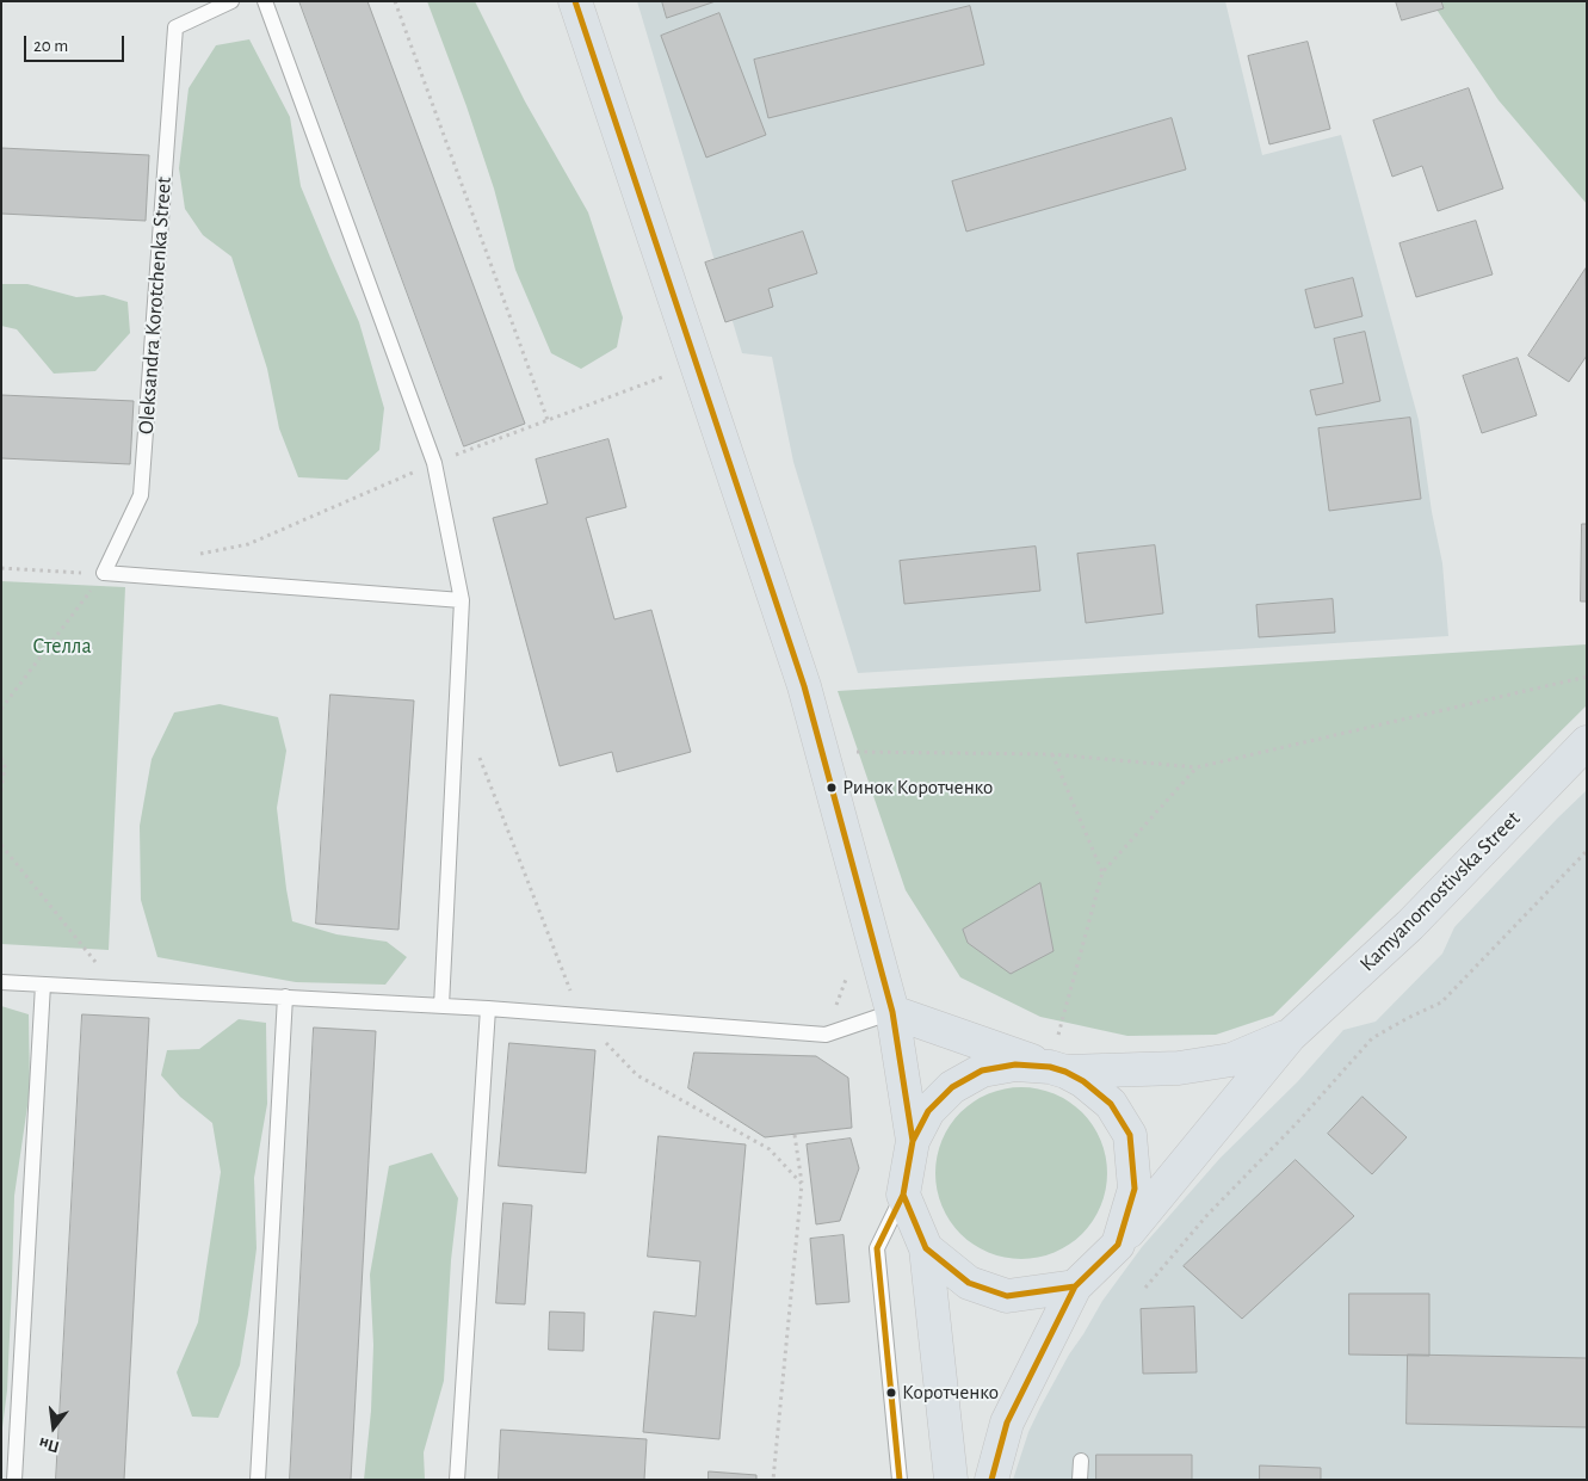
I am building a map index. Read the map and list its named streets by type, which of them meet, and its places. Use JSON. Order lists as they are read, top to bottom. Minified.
{"streets":{"main road":["Kamyanomostivska Street"],"lane":["Oleksandra Korotchenka Street"]},"parks":["Стелла"],"places":["Ринок Коротченко","Коротченко"],"scale_bar":"20 m","north":"bottom"}
